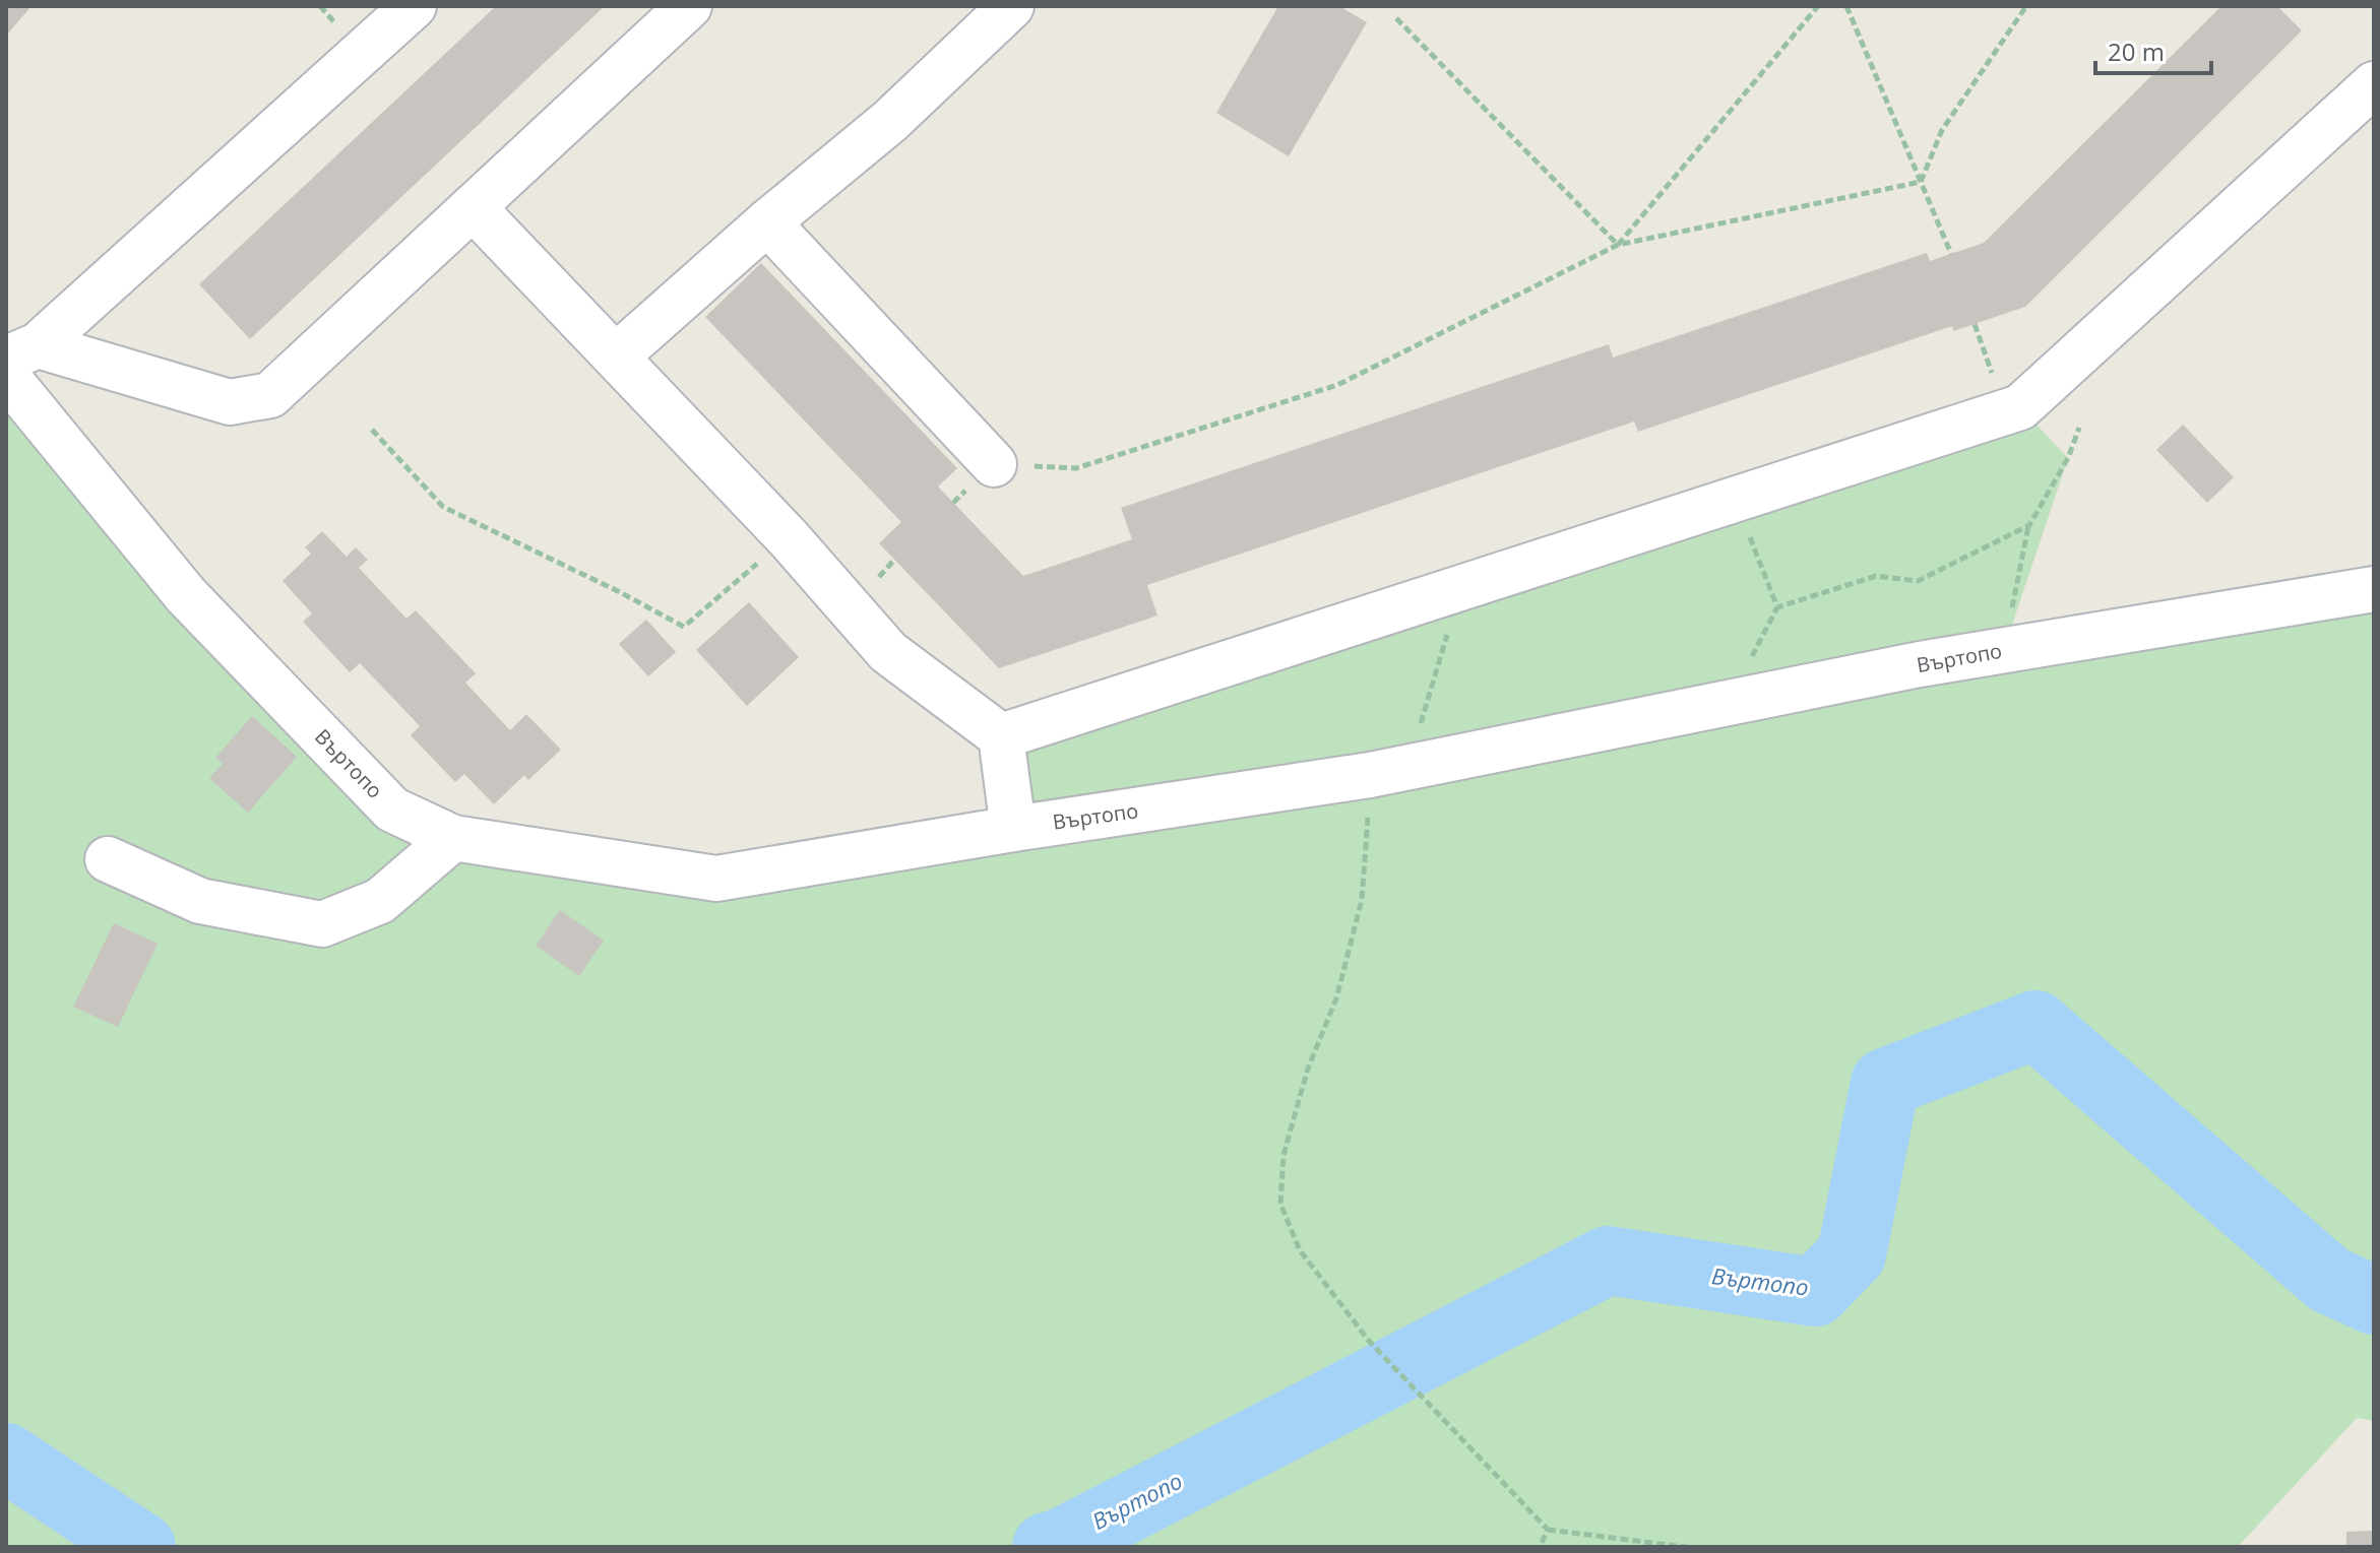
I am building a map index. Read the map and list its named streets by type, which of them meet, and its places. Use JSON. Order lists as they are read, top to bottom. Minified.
{"streets":{"street":["Въртопо"]},"water":["Въртопо"],"scale_bar":"20 m"}
